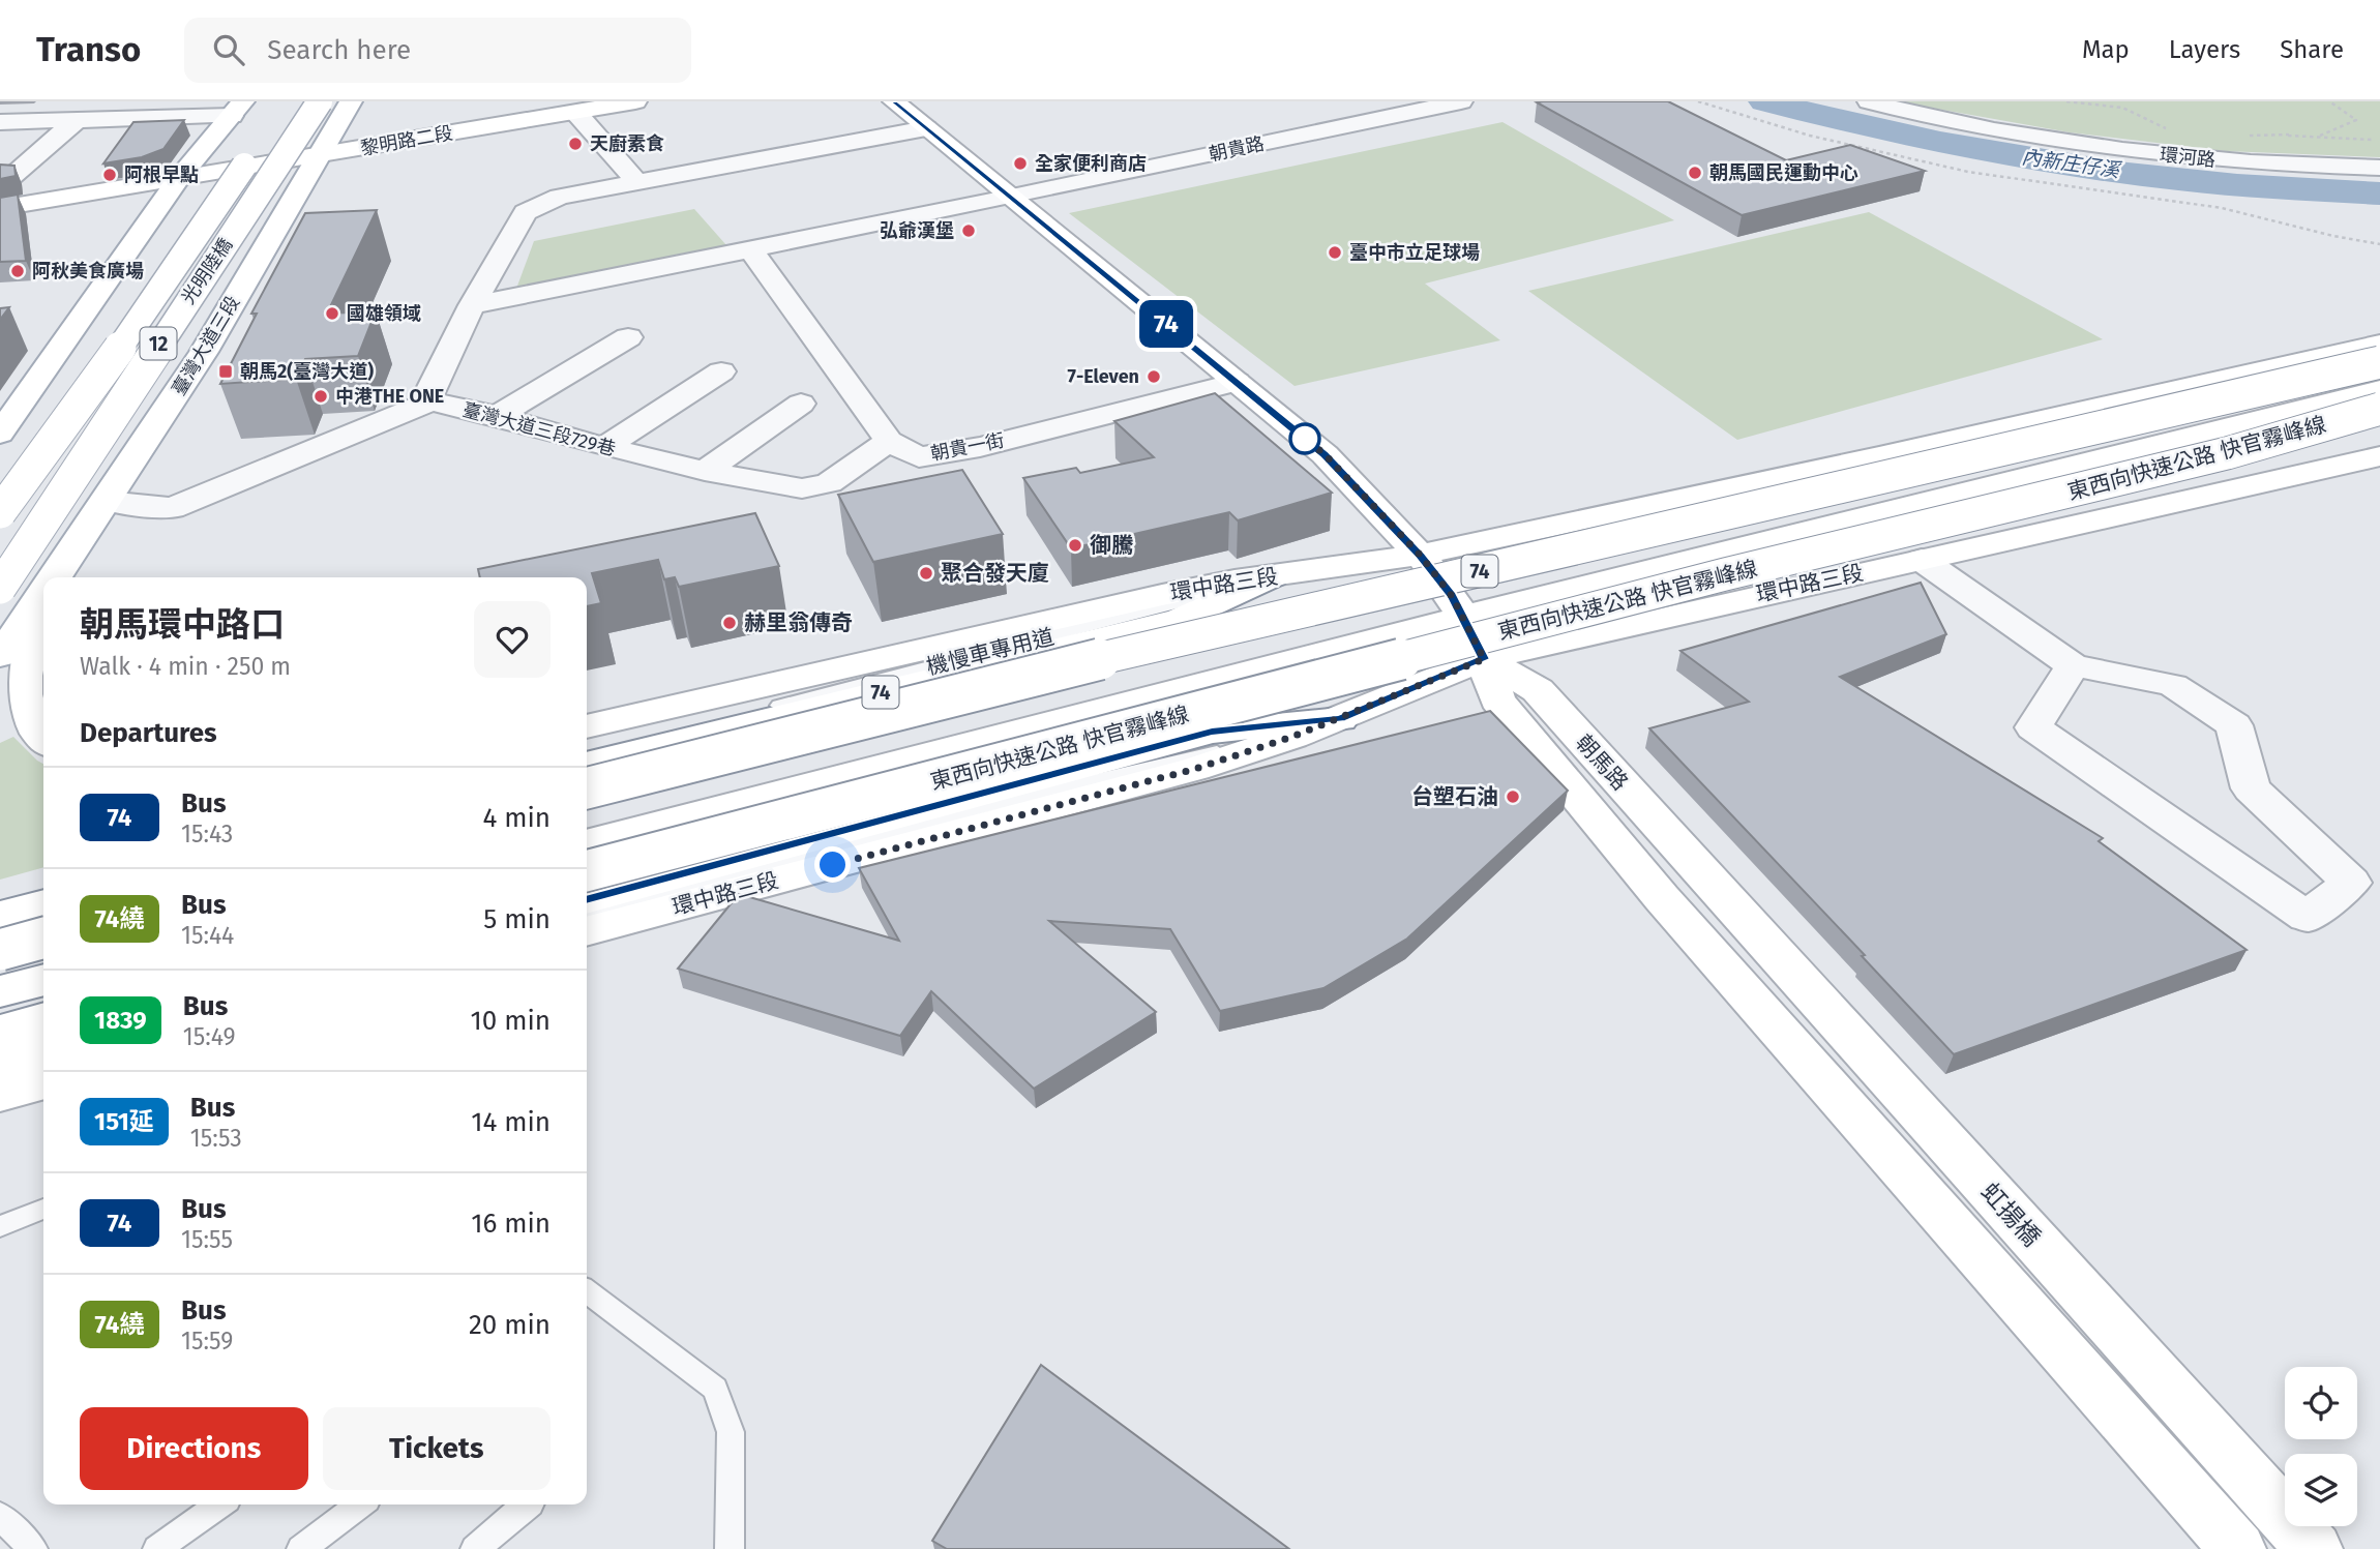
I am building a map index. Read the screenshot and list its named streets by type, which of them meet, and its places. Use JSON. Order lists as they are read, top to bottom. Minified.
{"streets":{"main road":["黎明路二段","光明陸橋","12","臺灣大道三段","東西向快速公路 快官霧峰線","74","環中路三段","朝馬路","虹揚橋"],"street":["朝貴路","環河路","臺灣大道三段729巷","朝貴一街"],"lane":["機慢車專用道"]},"crossings":[["黎明路二段","臺灣大道三段"],["朝貴路","朝馬路"],["臺灣大道三段729巷","朝貴一街"],["朝貴一街","朝馬路"],["74","環中路三段"],["74","機慢車專用道"],["環中路三段","朝馬路"],["朝馬路","虹揚橋"]],"water":["內新庄仔溪"],"places":{"other":["天廚素食","全家便利商店","朝馬國民運動中心","阿根早點","弘爺漢堡","臺中市立足球場","阿秋美食廣場","國雄領域","7-Eleven","中港THE ONE","御騰","聚合發天廈","赫里翁傳奇","台塑石油"],"transit":["朝馬2(臺灣大道)"]},"lines":["bus line 74"],"page":{"header":"Transo","search":"Search here","nav":["Map","Layers","Share"],"on_map":"74","heading":[["朝馬環中路口","Walk · 4 min · 250 m"],"Departures"],"list":[{"mark":"74","name":"Bus","note":"15:43","value":"4 min"},{"mark":"74繞","name":"Bus","note":"15:44","value":"5 min"},{"mark":"1839","name":"Bus","note":"15:49","value":"10 min"},{"mark":"151延","name":"Bus","note":"15:53","value":"14 min"},{"mark":"74","name":"Bus","note":"15:55","value":"16 min"},{"mark":"74繞","name":"Bus","note":"15:59","value":"20 min"}],"buttons":["Directions","Tickets"]}}
